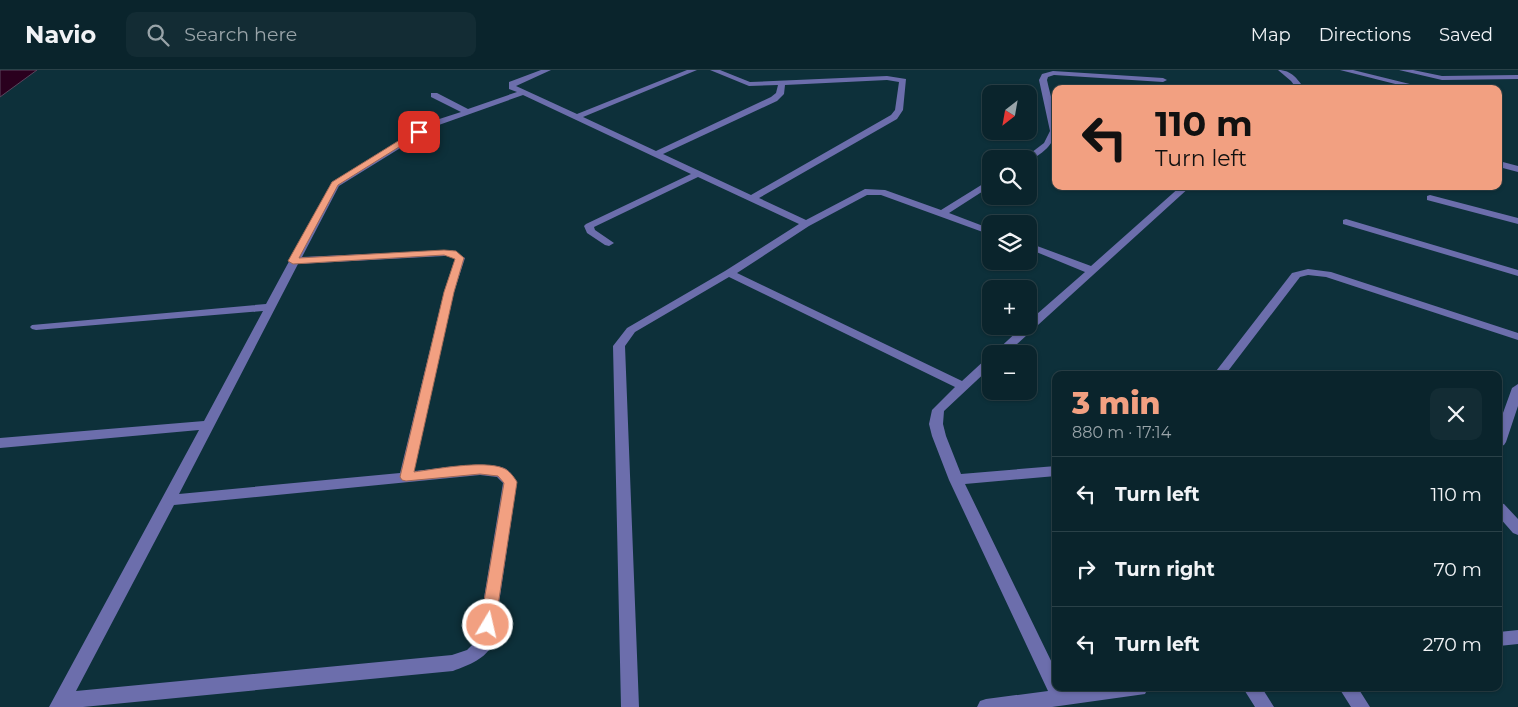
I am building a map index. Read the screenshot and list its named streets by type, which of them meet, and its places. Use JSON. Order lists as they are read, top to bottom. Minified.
{"north":"bottom left","page":{"header":"Navio","search":"Search here","nav":["Map","Directions","Saved"],"map_buttons":["+","−"],"turn":["110 m","Turn left"],"heading":["3 min","880 m · 17:14"],"list":[{"name":"Turn left","value":"110 m"},{"name":"Turn right","value":"70 m"},{"name":"Turn left","value":"270 m"}]}}
